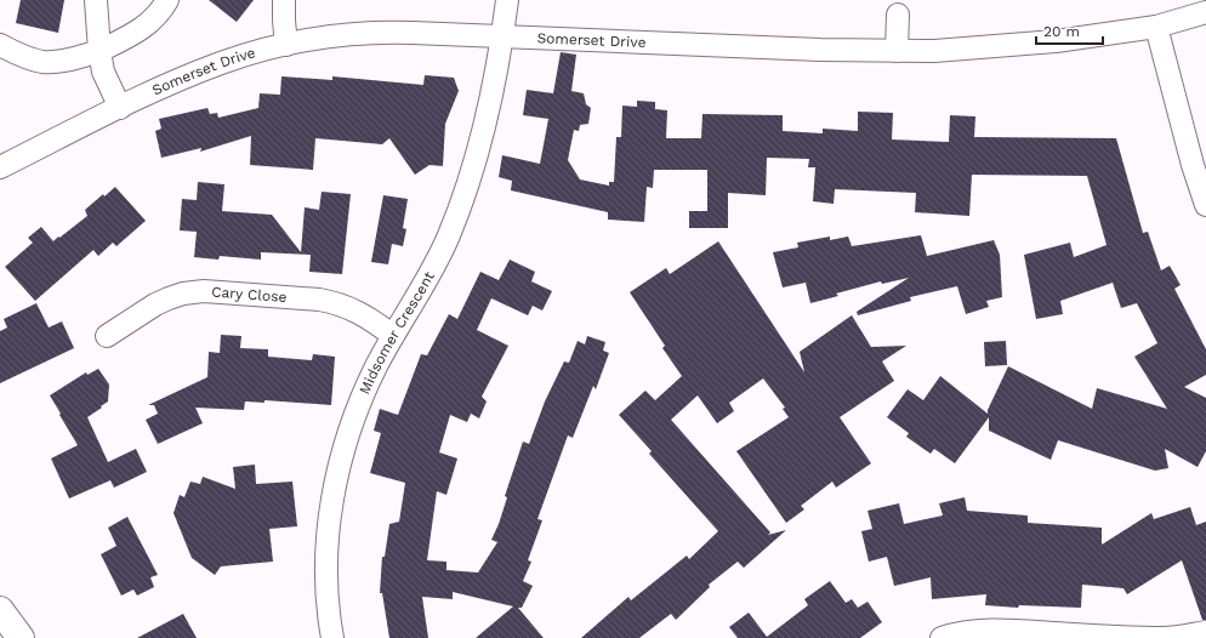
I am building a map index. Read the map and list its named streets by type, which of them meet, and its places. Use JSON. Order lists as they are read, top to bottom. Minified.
{"streets":{"street":["Somerset Drive","Cary Close","Midsomer Crescent"]},"crossings":[["Somerset Drive","Midsomer Crescent"],["Cary Close","Midsomer Crescent"]],"scale_bar":"20 m"}
